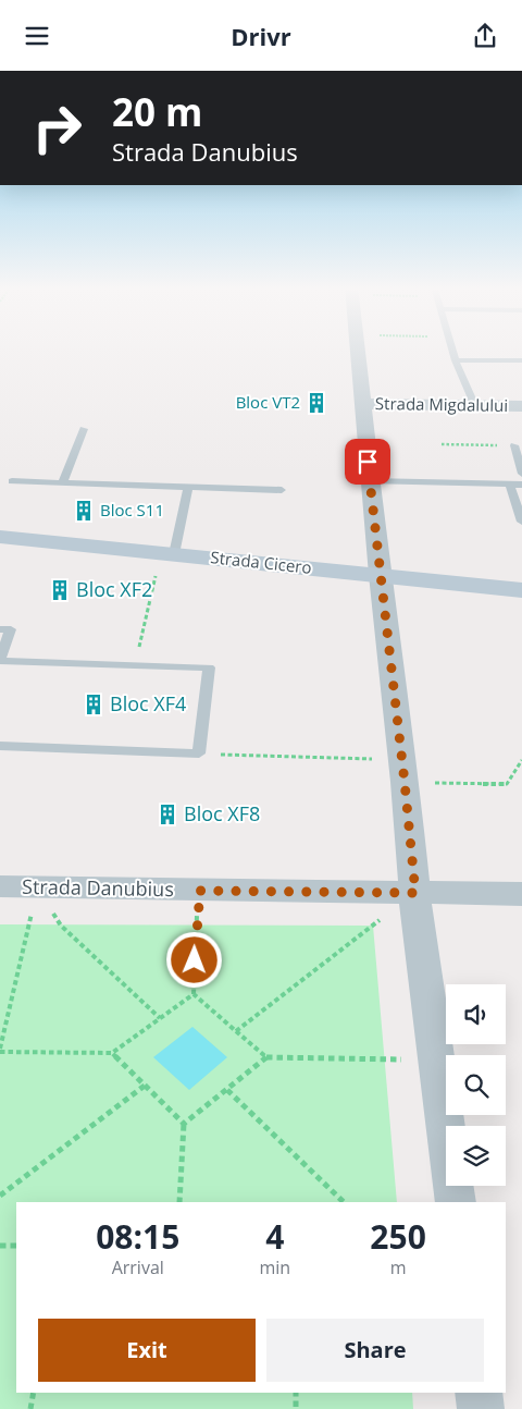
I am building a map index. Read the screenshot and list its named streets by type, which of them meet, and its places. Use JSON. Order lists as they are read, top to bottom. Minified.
{"streets":{"main road":["Strada Cicero"],"street":["Strada Migdalului","Strada Danubius"]},"places":{"building":["Bloc VT2","Bloc S11","Bloc XF2","Bloc XF4","Bloc XF8"]},"page":{"header":"Drivr","turn":["20 m","Strada Danubius"],"eta":["08:15","Arrival","4","min","250","m"],"buttons":["Exit","Share"]}}
